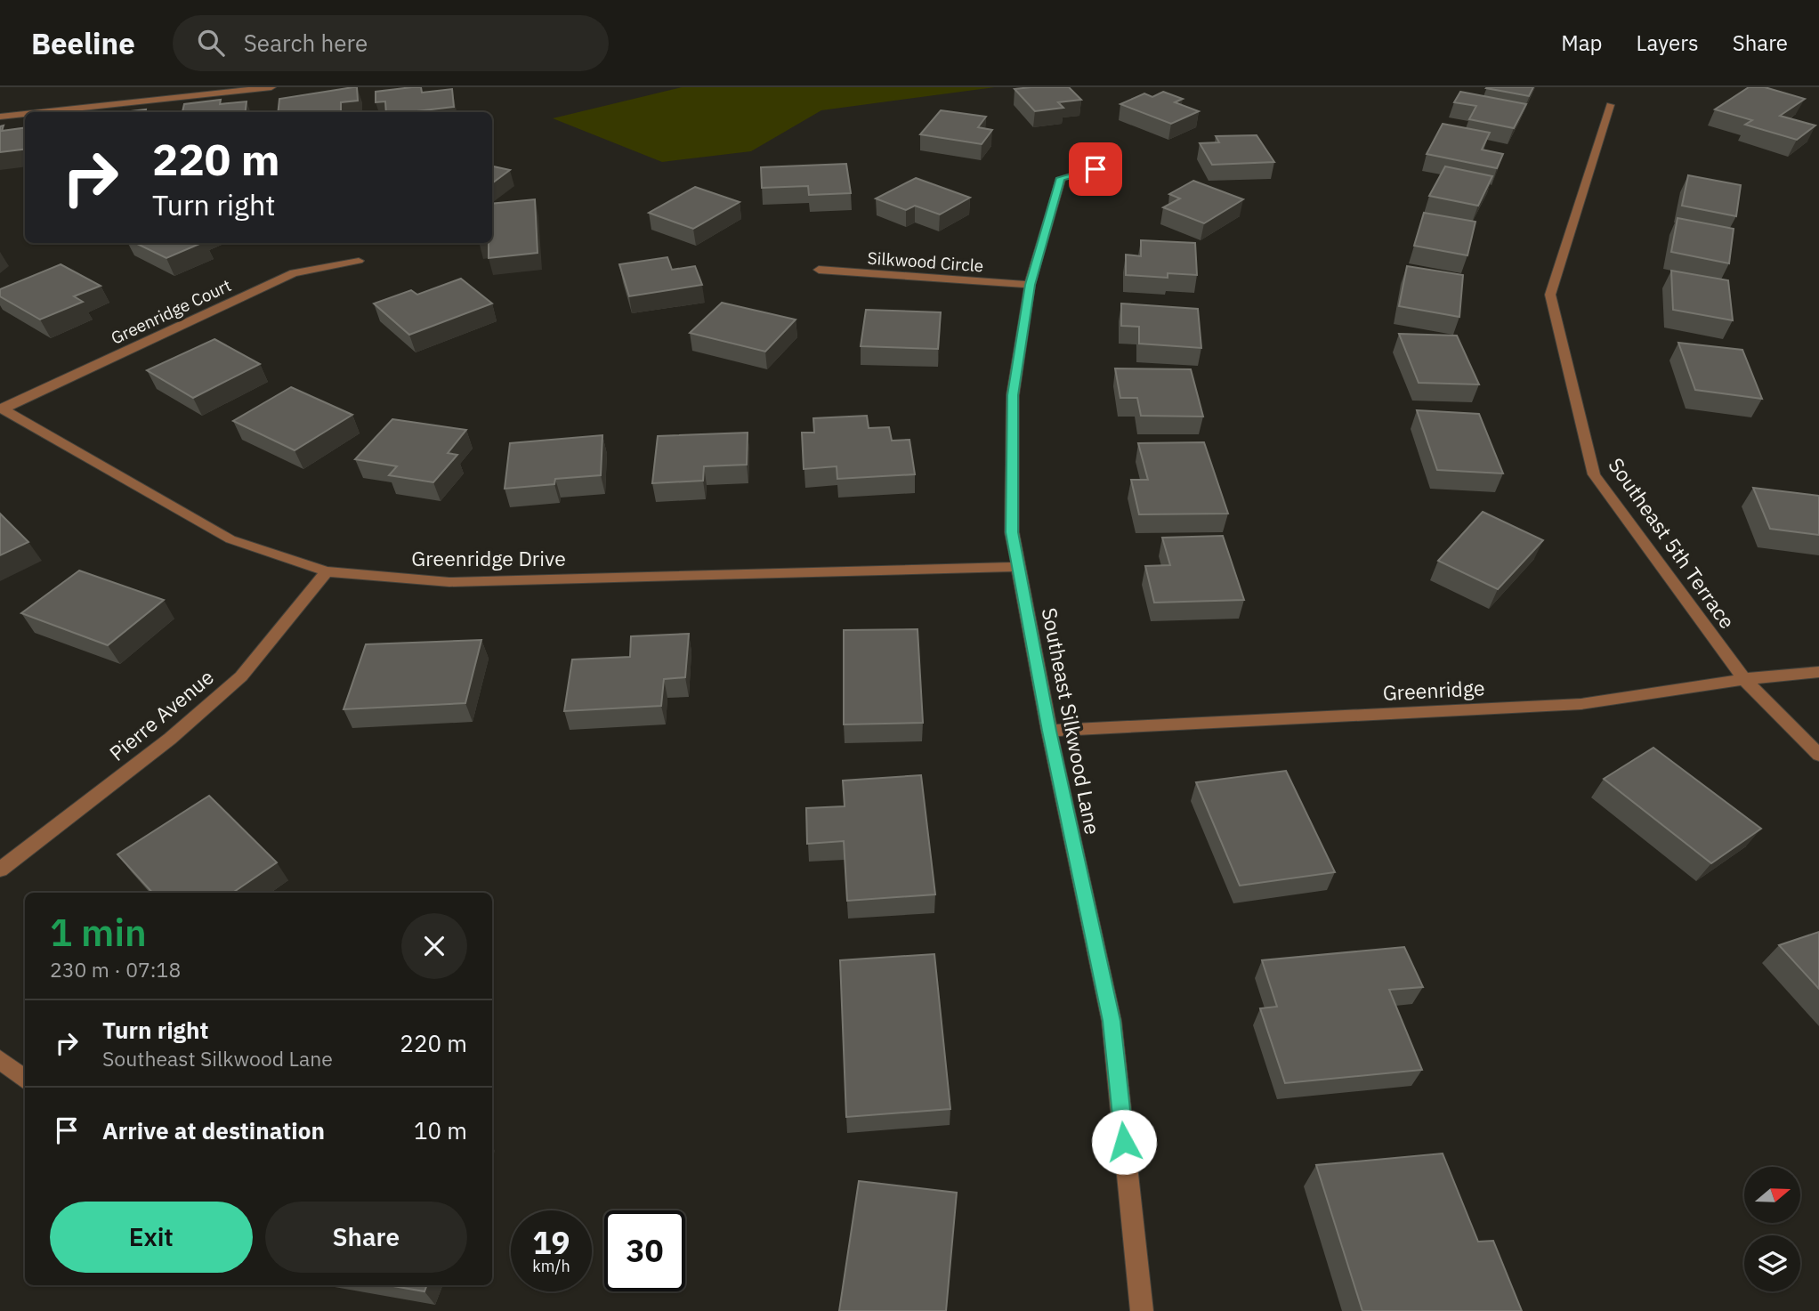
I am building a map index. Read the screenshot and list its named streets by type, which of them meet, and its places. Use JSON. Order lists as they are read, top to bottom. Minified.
{"streets":{"street":["Silkwood Circle","Greenridge Court","Southeast 5th Terrace","Greenridge Drive","Greenridge","Pierre Avenue","Southeast Silkwood Lane"]},"crossings":[["Silkwood Circle","Southeast Silkwood Lane"],["Greenridge Court","Greenridge Drive"],["Southeast 5th Terrace","Greenridge"],["Greenridge Drive","Pierre Avenue"],["Greenridge Drive","Southeast Silkwood Lane"],["Greenridge","Southeast Silkwood Lane"]],"north":"right","page":{"header":"Beeline","search":"Search here","nav":["Map","Layers","Share"],"turn":["220 m","Turn right"],"heading":["1 min","230 m · 07:18"],"list":[{"name":"Turn right","note":"Southeast Silkwood Lane","value":"220 m"},{"name":"Arrive at destination","value":"10 m"}],"buttons":["Exit","Share"],"speed":"19 km/h","limit":"30"}}
